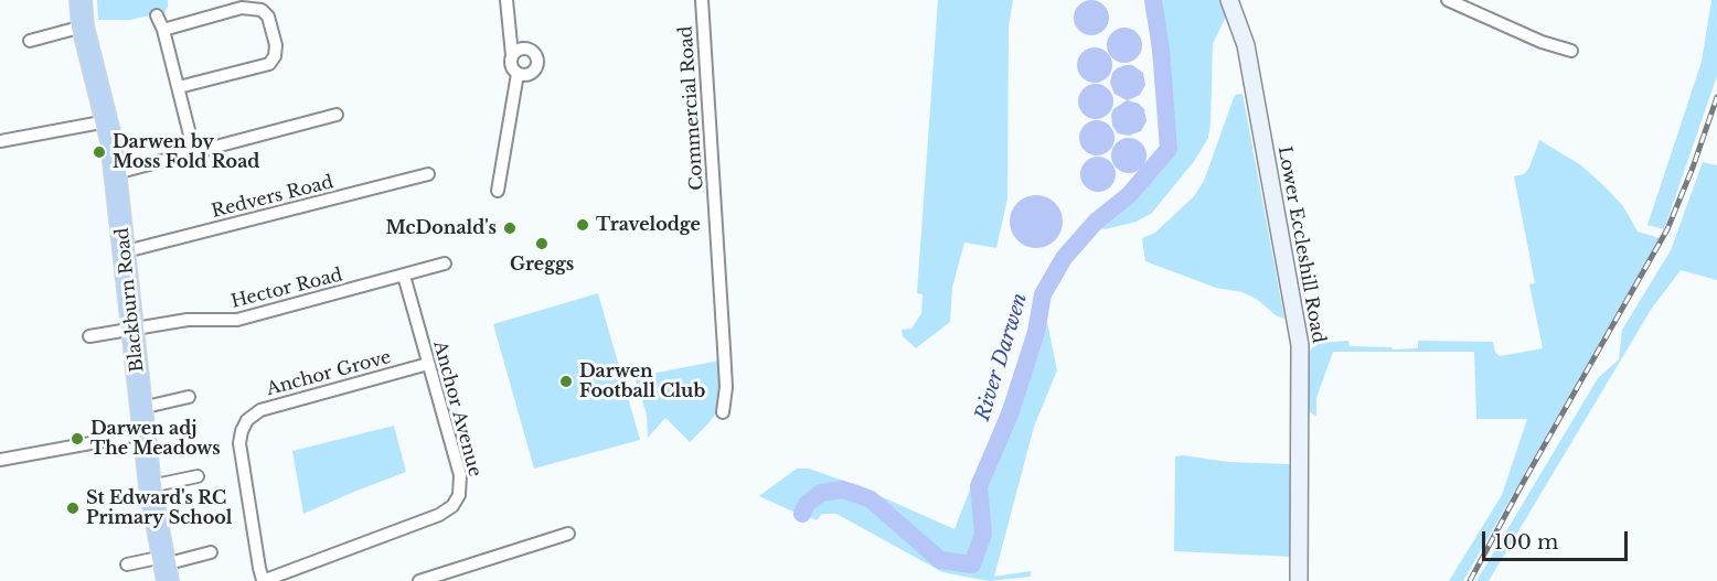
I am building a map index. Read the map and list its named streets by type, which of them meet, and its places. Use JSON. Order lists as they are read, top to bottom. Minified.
{"streets":{"highway":["Blackburn Road"],"street":["Commercial Road","Redvers Road","Lower Eccleshill Road","Hector Road","Anchor Grove","Anchor Avenue"]},"crossings":[["Redvers Road","Blackburn Road"],["Hector Road","Blackburn Road"],["Hector Road","Anchor Avenue"],["Anchor Grove","Anchor Avenue"]],"water":["River Darwen"],"places":["Darwen by Moss Fold Road","Travelodge","McDonald's","Greggs","Darwen Football Club","Darwen adj The Meadows","St Edward's RC Primary School"],"scale_bar":"100 m"}
